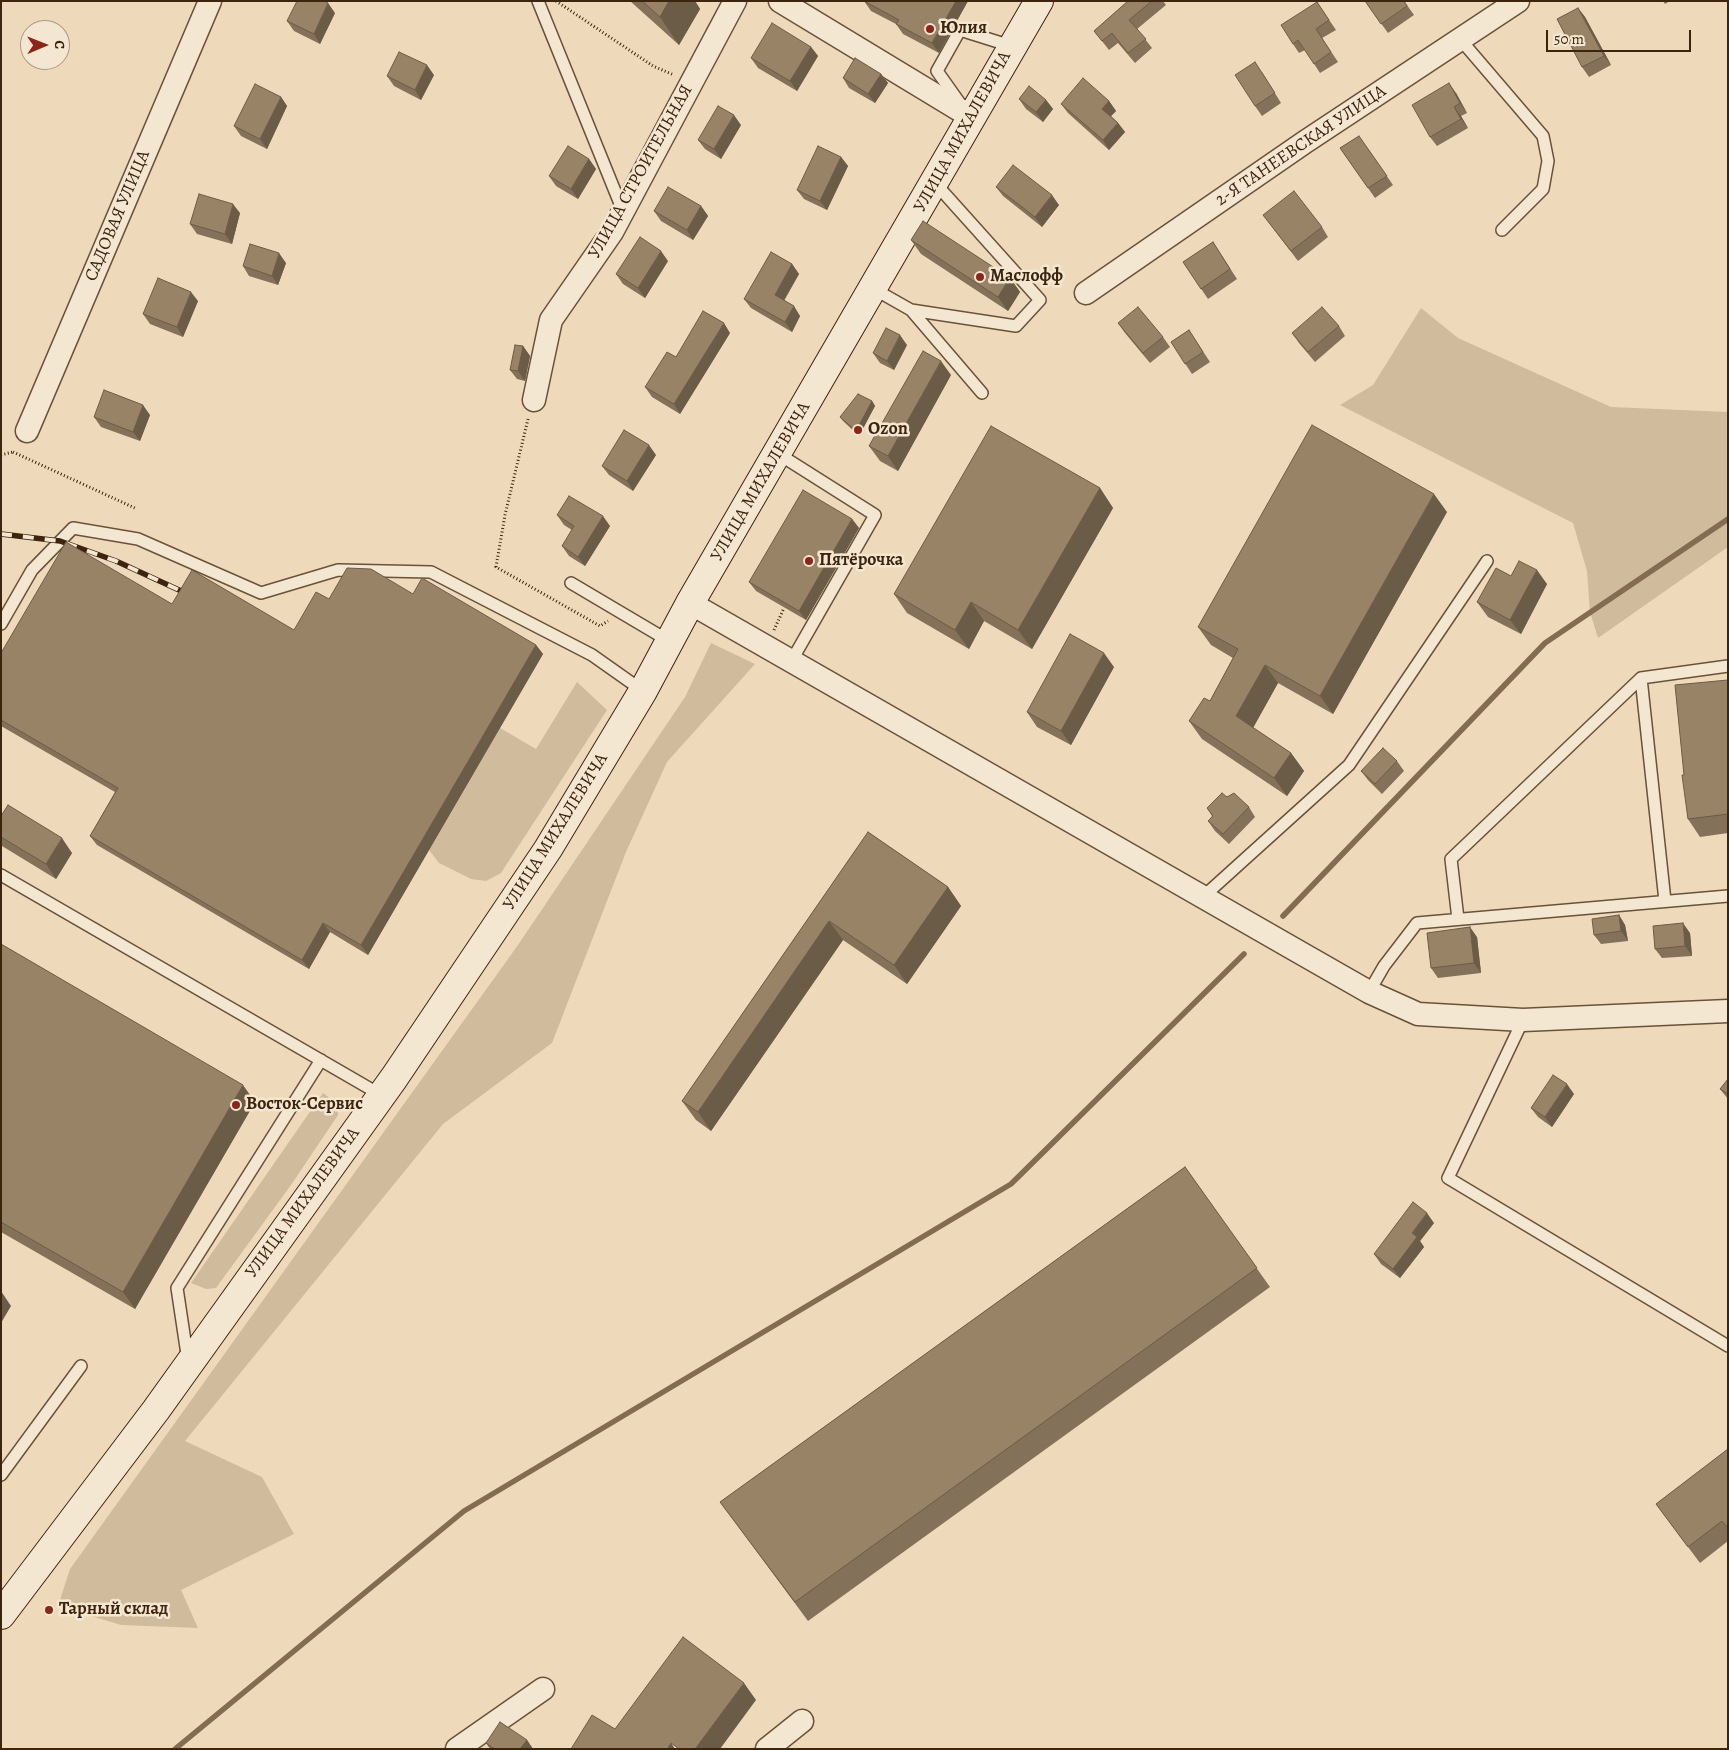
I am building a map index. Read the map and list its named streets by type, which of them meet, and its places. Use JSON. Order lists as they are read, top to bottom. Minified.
{"streets":{"street":["УЛИЦА МИХАЛЕВИЧА","2-Я ТАНЕЕВСКАЯ УЛИЦА","УЛИЦА СТРОИТЕЛЬНАЯ","САДОВАЯ УЛИЦА"]},"places":["Юлия","Маслофф","Ozon","Пятёрочка","Восток-Сервис","Тарный склад"],"scale_bar":"50 m","north":"right"}
